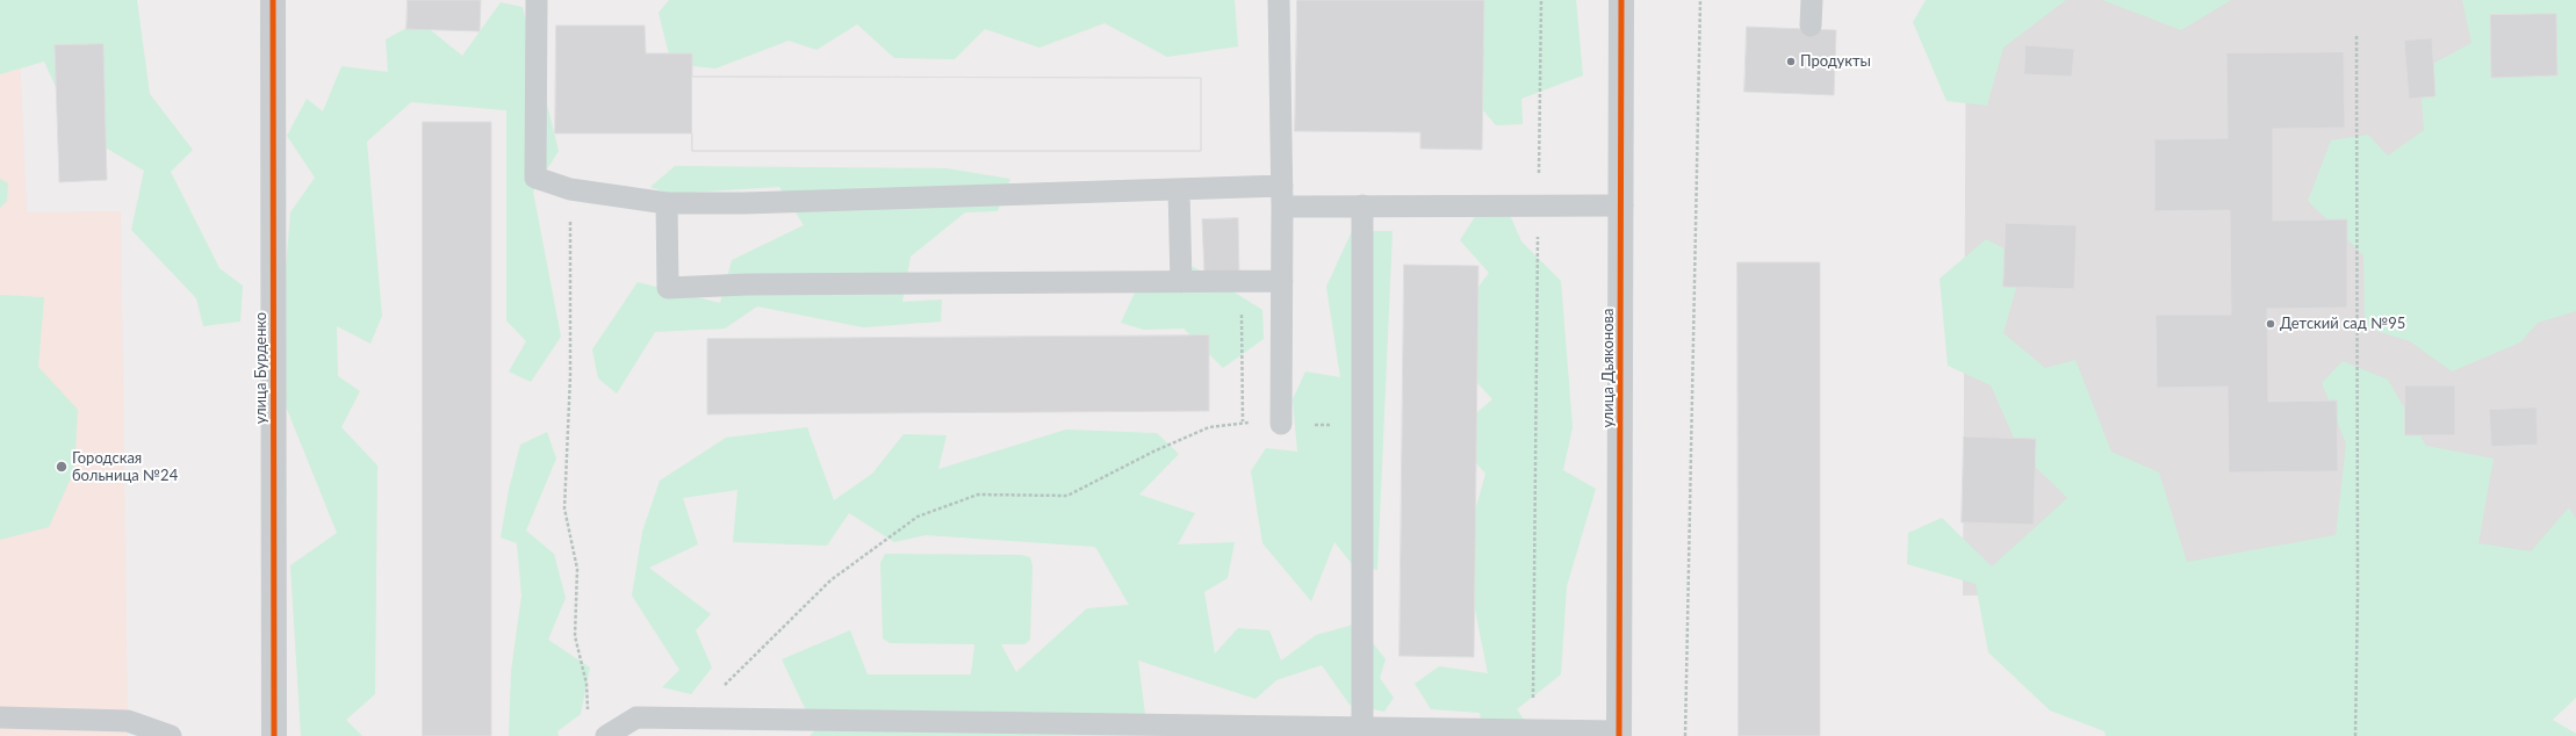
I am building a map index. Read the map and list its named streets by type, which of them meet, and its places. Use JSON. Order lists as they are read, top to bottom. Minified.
{"streets":{"street":["улица Бурденко","улица Дьяконова"]},"places":["Продукты","Детский сад №95","Городская больница №24"]}
